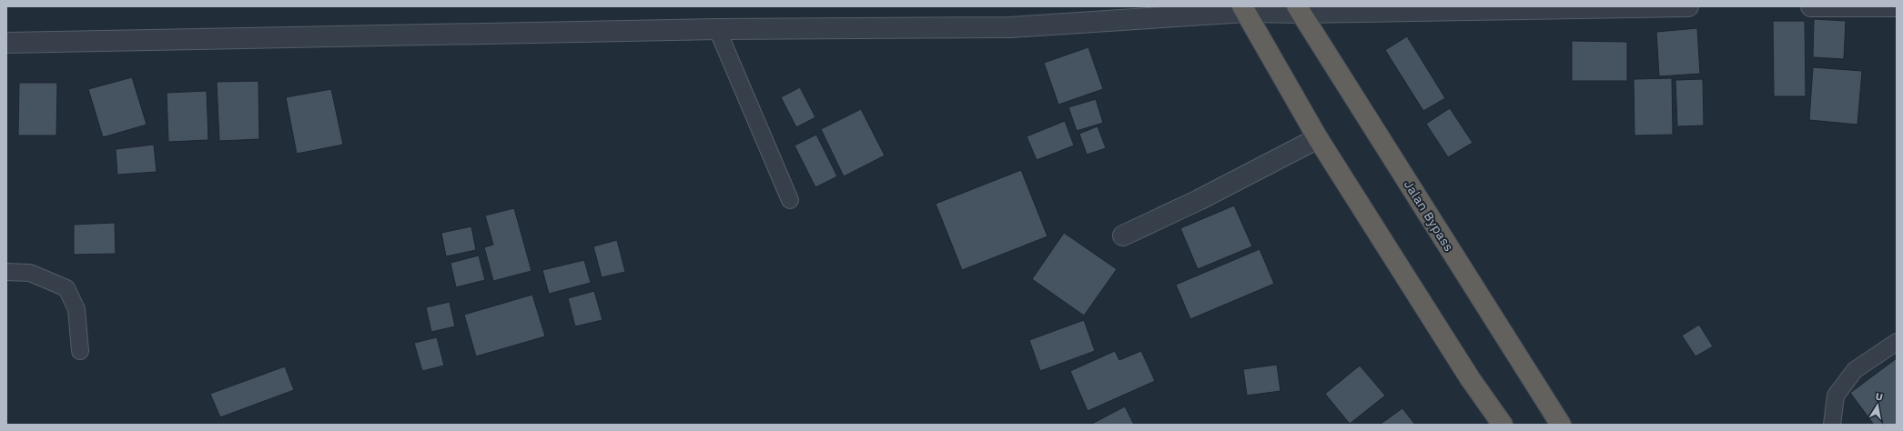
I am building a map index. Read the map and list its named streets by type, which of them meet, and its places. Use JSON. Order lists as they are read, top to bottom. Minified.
{"streets":{"highway":["Jalan Bypass"]},"north":"top"}
